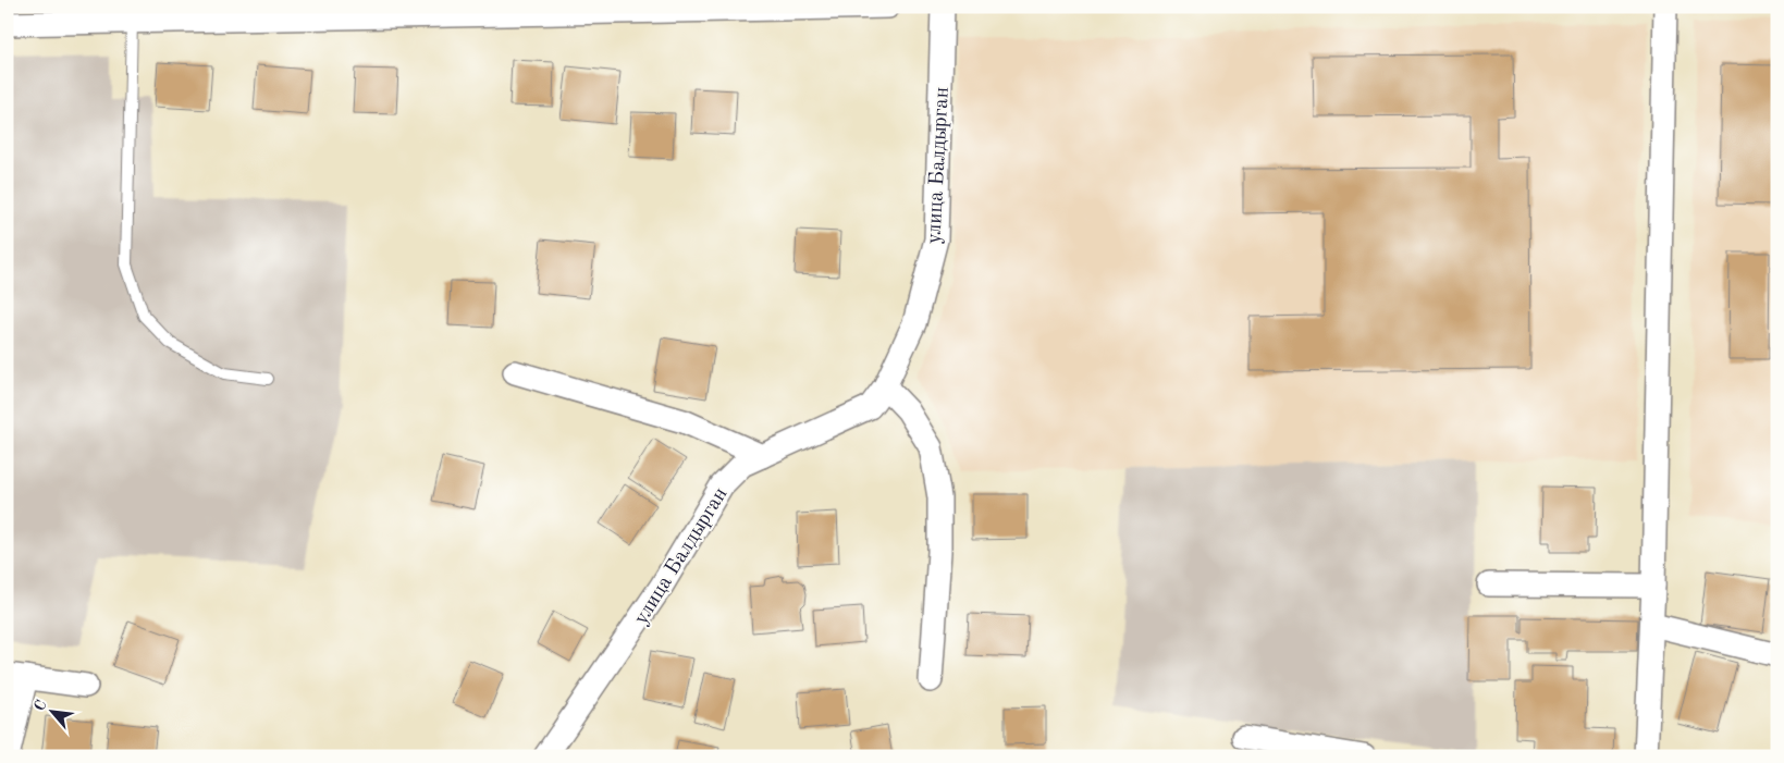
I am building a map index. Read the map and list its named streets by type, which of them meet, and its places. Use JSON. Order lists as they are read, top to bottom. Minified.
{"streets":{"street":["улица Балдырган"]},"north":"top left"}
